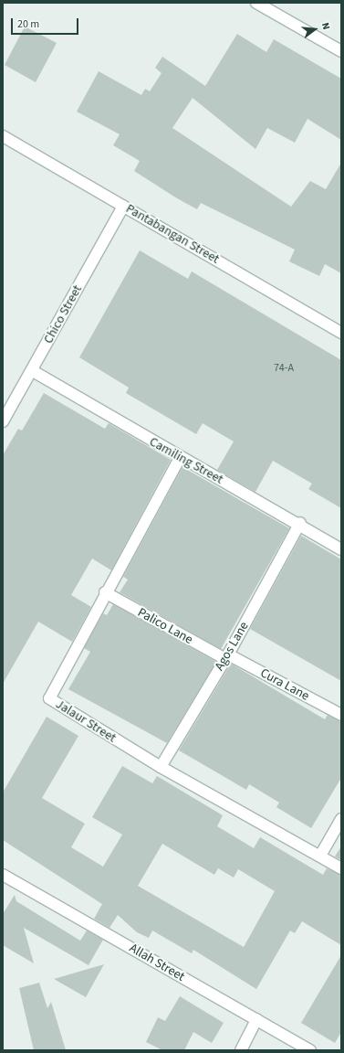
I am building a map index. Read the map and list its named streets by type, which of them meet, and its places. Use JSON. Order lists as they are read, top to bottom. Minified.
{"streets":{"street":["Pantabangan Street","Chico Street","Camiling Street","Palico Lane","Agos Lane","Cura Lane","Jalaur Street","Allah Street"]},"crossings":[["Pantabangan Street","Chico Street"],["Chico Street","Camiling Street"],["Camiling Street","Agos Lane"],["Camiling Street","Jalaur Street"],["Palico Lane","Agos Lane"],["Palico Lane","Cura Lane"],["Palico Lane","Jalaur Street"],["Agos Lane","Cura Lane"],["Agos Lane","Jalaur Street"]],"house_numbers":["74-A"],"scale_bar":"20 m","north":"right"}
